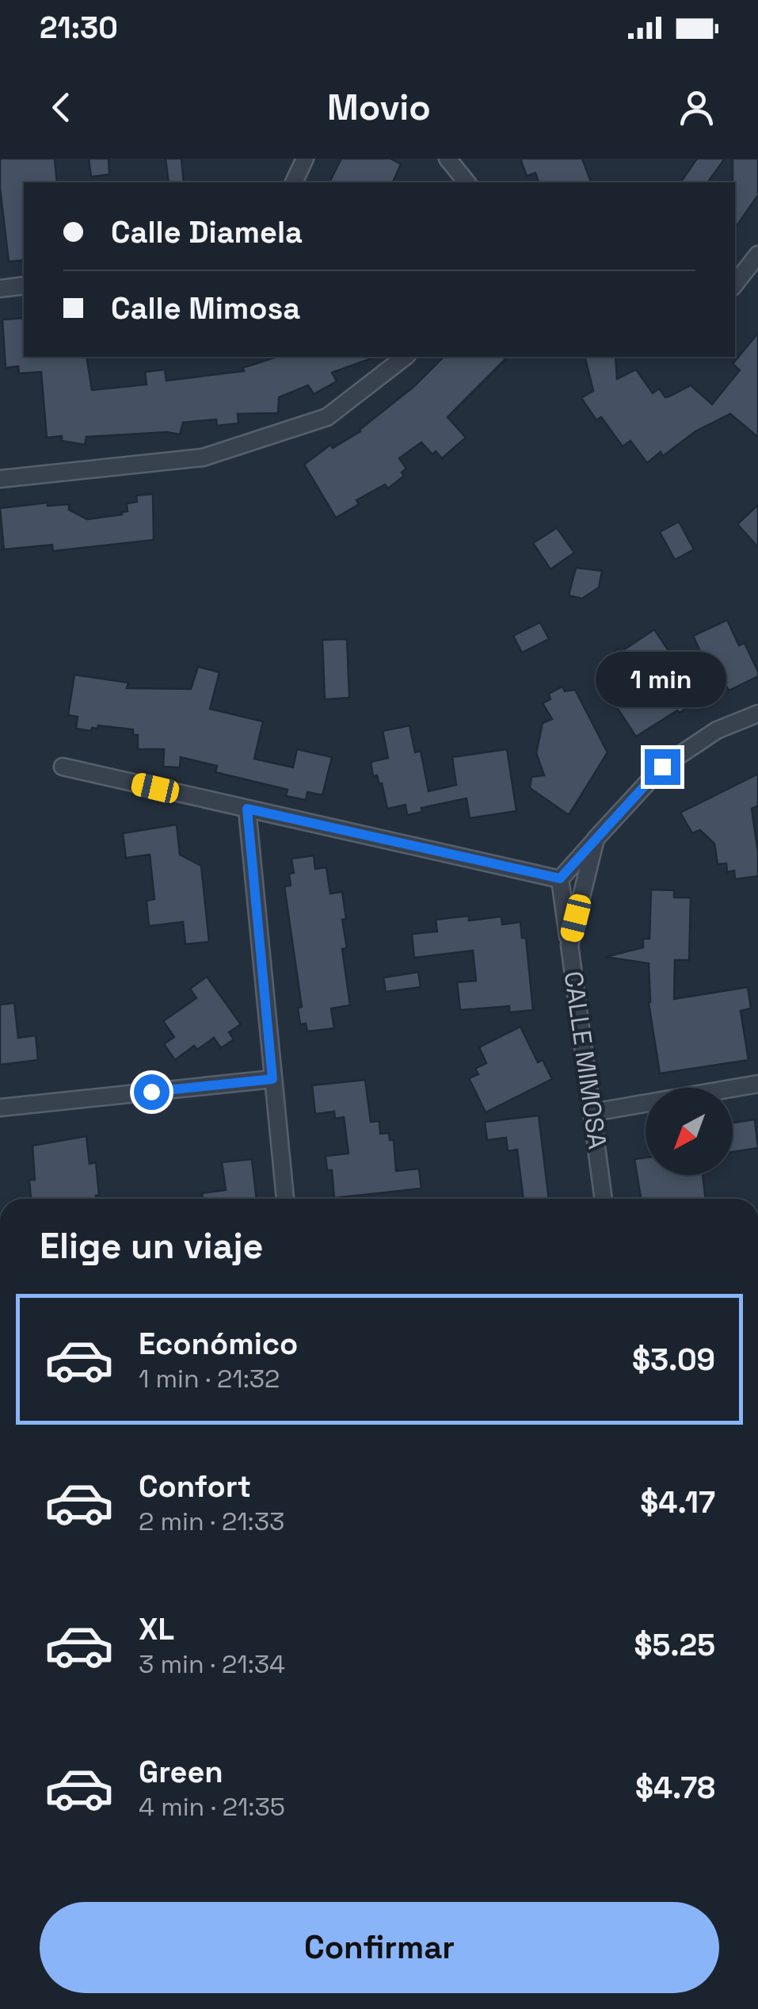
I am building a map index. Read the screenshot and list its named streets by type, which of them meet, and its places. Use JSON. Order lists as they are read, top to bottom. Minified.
{"streets":{"street":["CALLE MIMOSA"]},"north":"bottom left","page":{"status":"21:30","header":"Movio","banner":["Calle Diamela","Calle Mimosa"],"bubble":"1 min","heading":"Elige un viaje","list":[{"name":"Económico","note":"1 min · 21:32","value":"$3.09"},{"name":"Confort","note":"2 min · 21:33","value":"$4.17"},{"name":"XL","note":"3 min · 21:34","value":"$5.25"},{"name":"Green","note":"4 min · 21:35","value":"$4.78"}],"buttons":"Confirmar"}}
